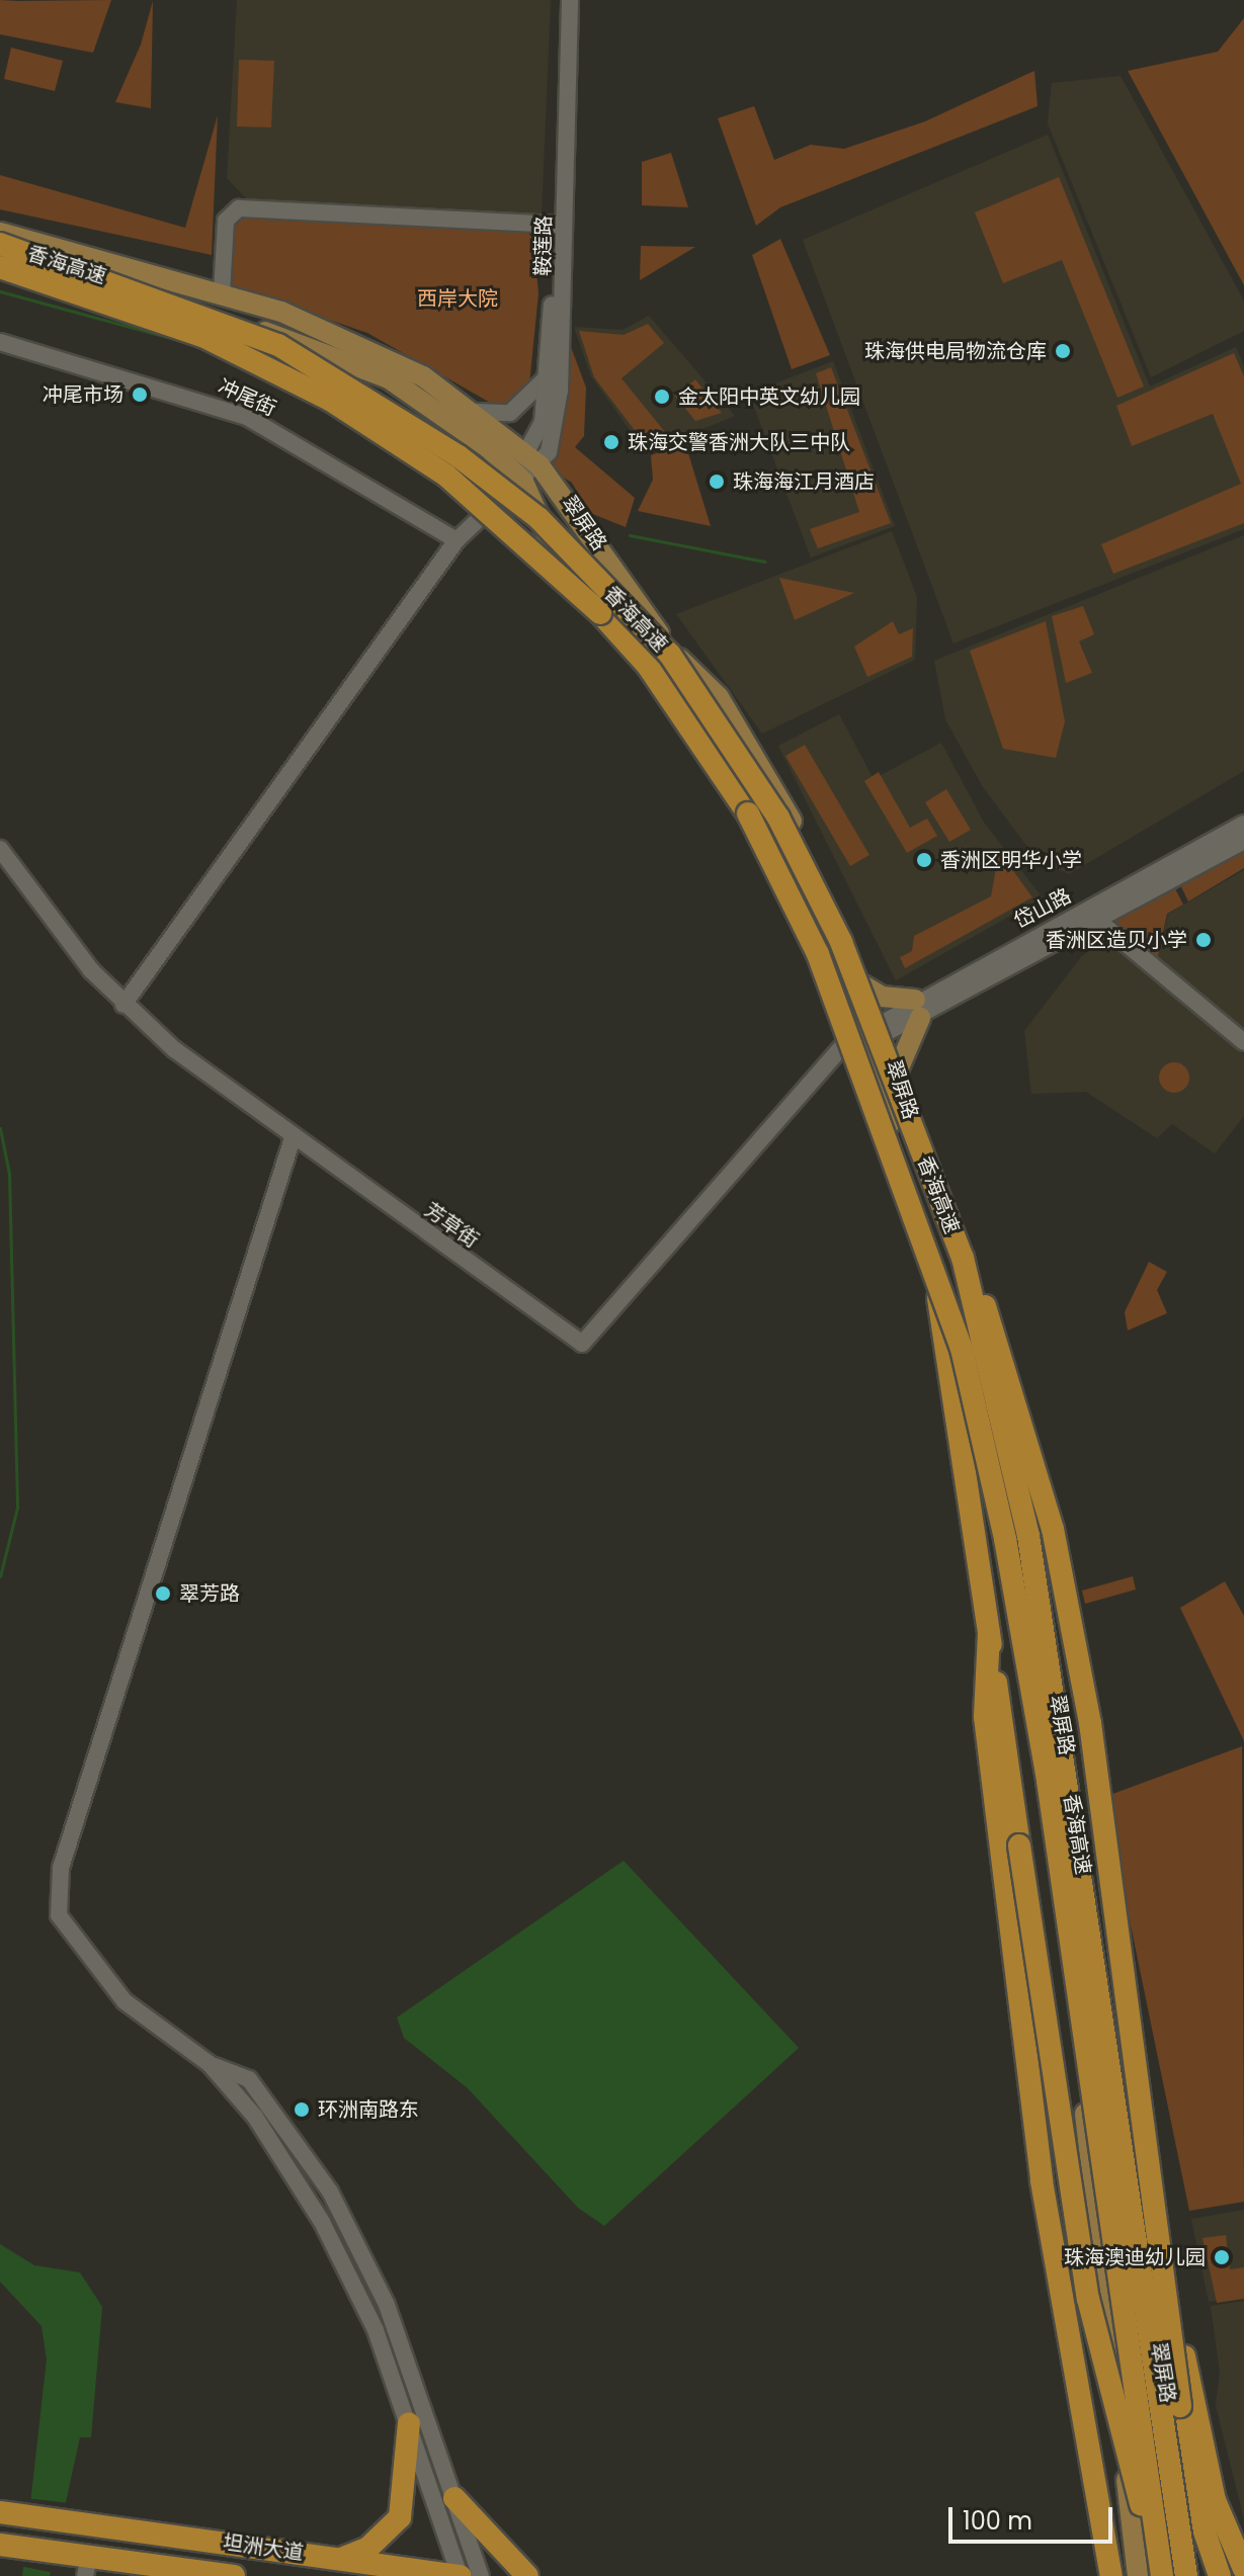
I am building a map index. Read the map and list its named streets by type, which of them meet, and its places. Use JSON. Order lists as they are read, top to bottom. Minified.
{"streets":{"highway":["香海高速","坦洲大道"],"main road":["翠屏路"],"street":["鞍莲路","冲尾街","岱山路","芳草街"]},"crossings":[["鞍莲路","冲尾街"],["鞍莲路","翠屏路"],["鞍莲路","芳草街"],["翠屏路","岱山路"],["翠屏路","芳草街"],["岱山路","芳草街"]],"parks":["西岸大院"],"places":["珠海供电局物流仓库","冲尾市场","金太阳中英文幼儿园","珠海交警香洲大队三中队","珠海海江月酒店","香洲区明华小学","香洲区造贝小学","翠芳路","环洲南路东","珠海澳迪幼儿园"],"scale_bar":"100 m"}
